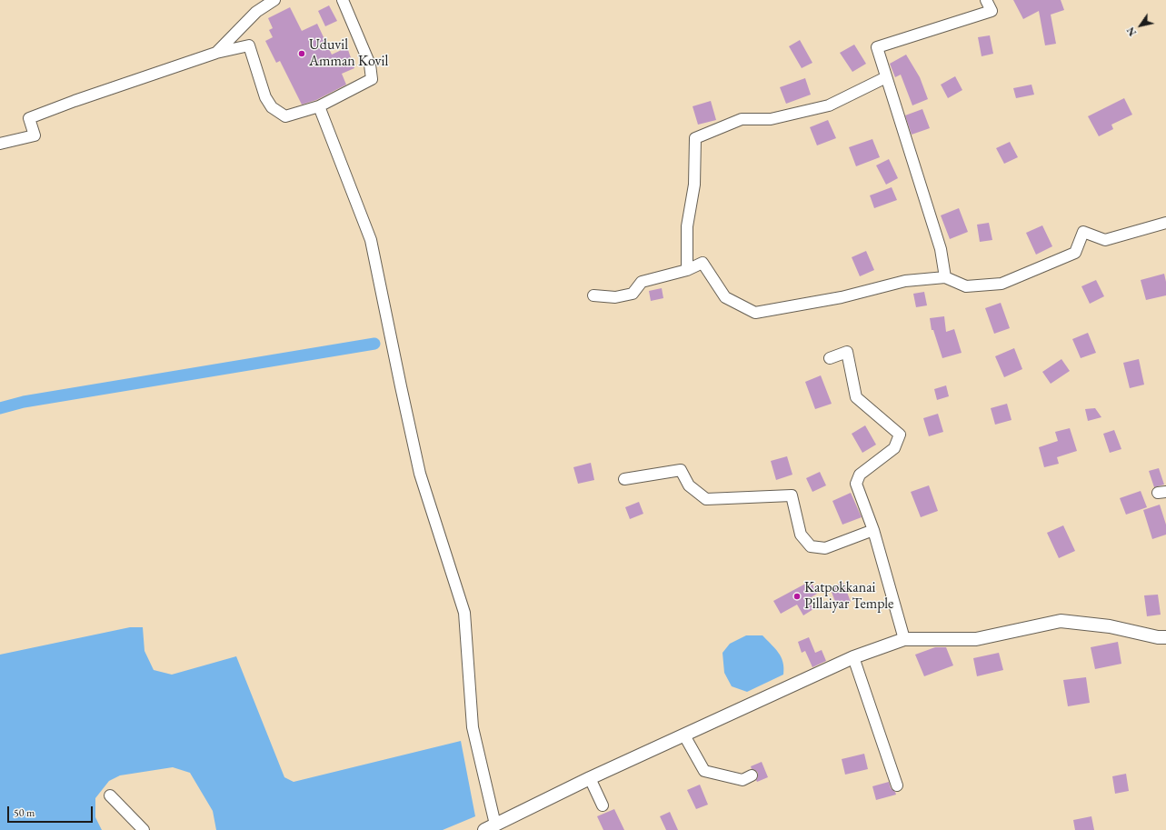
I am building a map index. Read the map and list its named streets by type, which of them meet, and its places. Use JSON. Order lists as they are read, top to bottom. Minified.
{"places":["Uduvil Amman Kovil","Katpokkanai Pillaiyar Temple"],"scale_bar":"50 m","north":"bottom left"}
